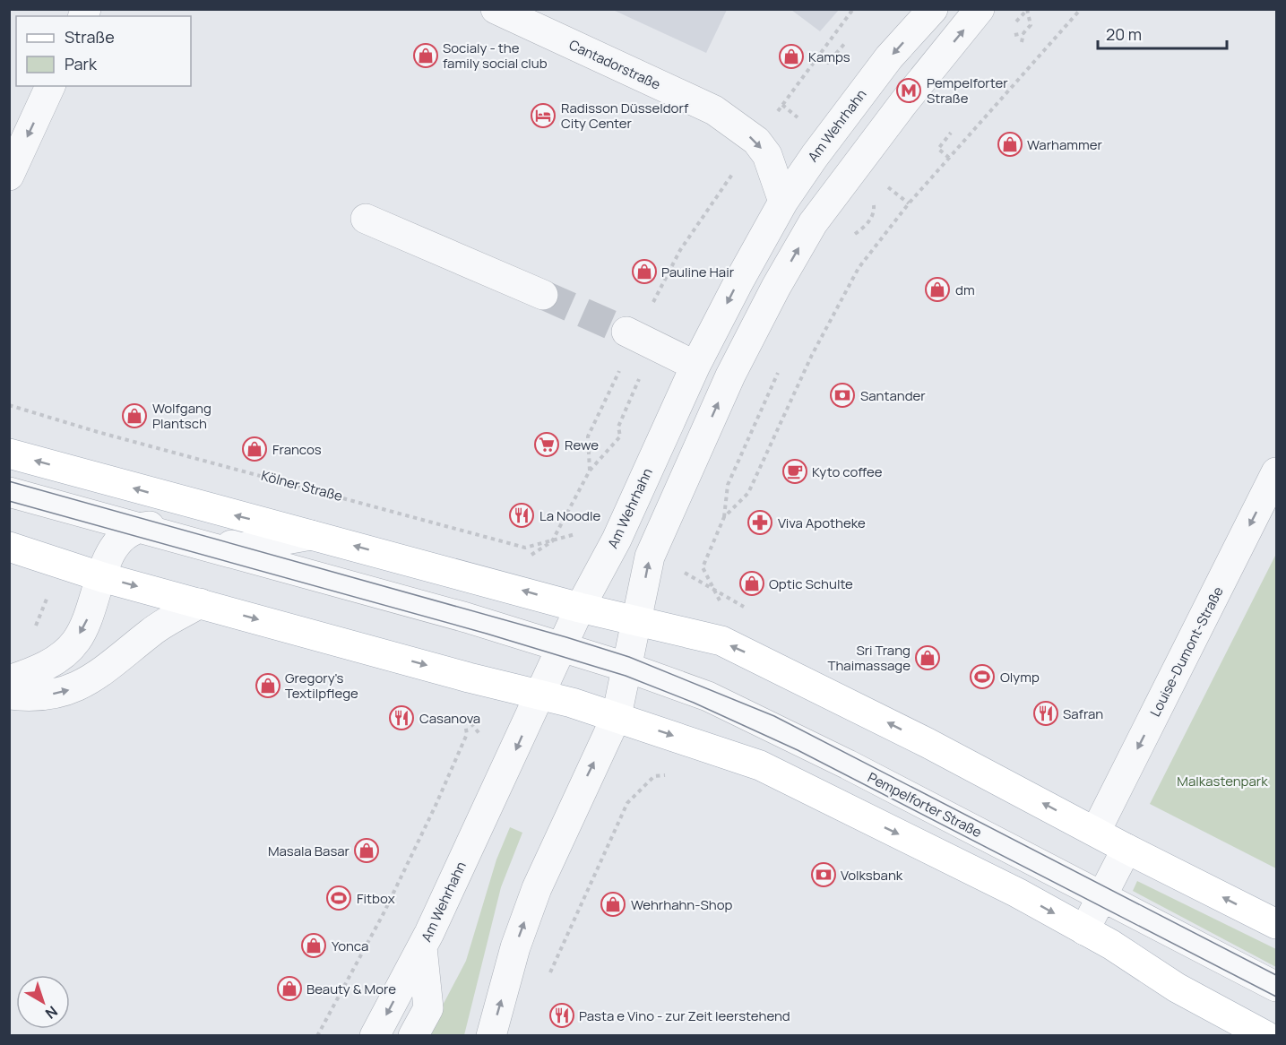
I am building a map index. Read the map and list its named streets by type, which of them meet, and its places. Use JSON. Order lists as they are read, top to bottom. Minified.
{"streets":{"street":["Cantadorstraße","Am Wehrhahn","Louise-Dumont-Straße","Pempelforter Straße"],"path":["Kölner Straße"]},"crossings":[["Cantadorstraße","Am Wehrhahn"],["Am Wehrhahn","Pempelforter Straße"]],"one_way":["Louise-Dumont-Straße"],"parks":["Malkastenpark"],"places":{"shop":["Socialy - the family social club","Kamps","Warhammer","Pauline Hair","dm","Wolfgang Plantsch","Francos","Optic Schulte","Sri Trang Thaimassage","Gregory's Textilpflege","Masala Basar","Wehrhahn-Shop","Yonca","Beauty & More"],"metro station":["Pempelforter Straße"],"hotel":["Radisson Düsseldorf City Center"],"bank":["Santander","Volksbank"],"supermarket":["Rewe"],"cafe":["Kyto coffee"],"restaurant":["La Noodle","Safran","Casanova","Pasta e Vino - zur Zeit leerstehend"],"pharmacy":["Viva Apotheke"],"sports":["Olymp","Fitbox"]},"legend":["Straße","Park"],"scale_bar":"20 m","north":"bottom right"}
